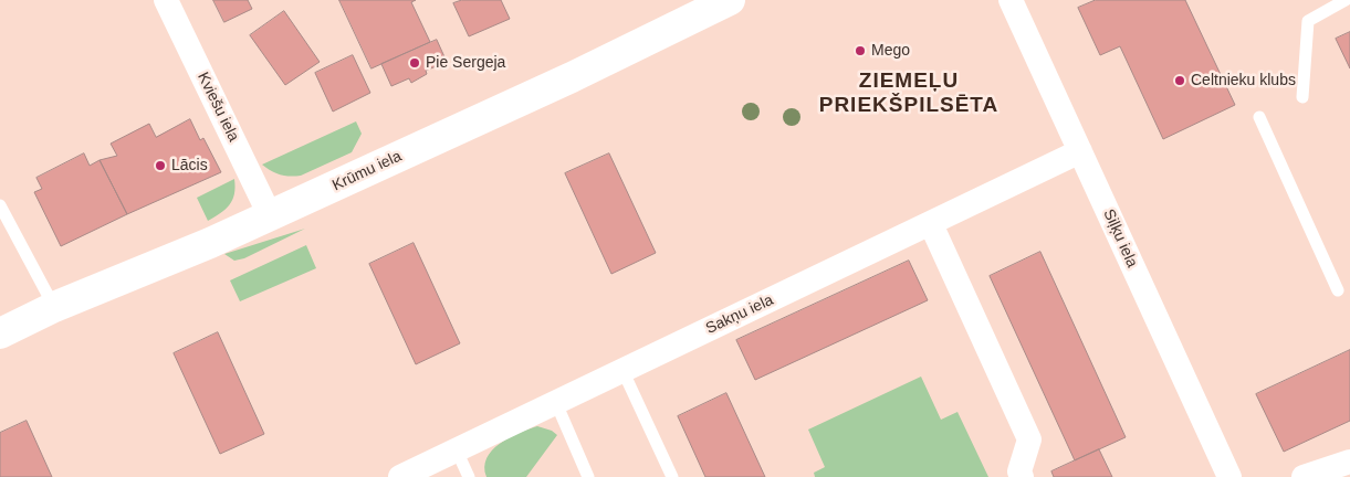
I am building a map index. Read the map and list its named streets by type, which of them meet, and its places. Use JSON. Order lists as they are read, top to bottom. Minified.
{"streets":{"street":["Kviešu iela","Krūmu iela","Siļķu iela","Sakņu iela"]},"crossings":[["Kviešu iela","Krūmu iela"],["Siļķu iela","Sakņu iela"]],"districts":["ZIEMEĻU PRIEKŠPILSĒTA"],"places":["Mego","Pie Sergeja","Celtnieku klubs","Lācis"]}
